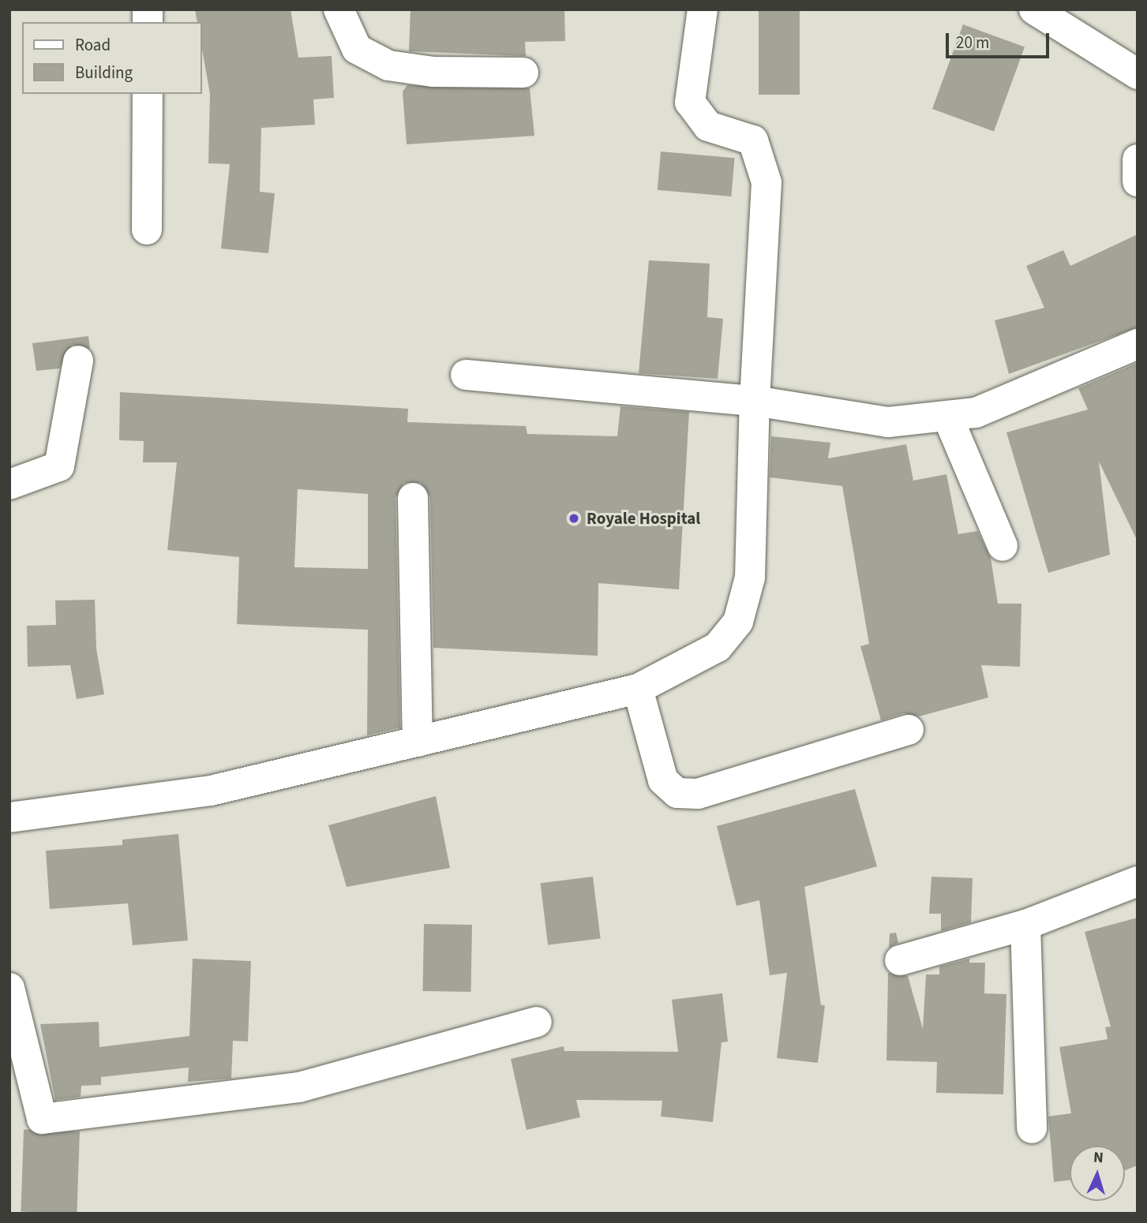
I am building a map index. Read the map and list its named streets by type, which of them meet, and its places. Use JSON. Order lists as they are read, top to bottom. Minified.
{"places":["Royale Hospital"],"legend":["Road","Building"],"scale_bar":"20 m","north":"top"}
